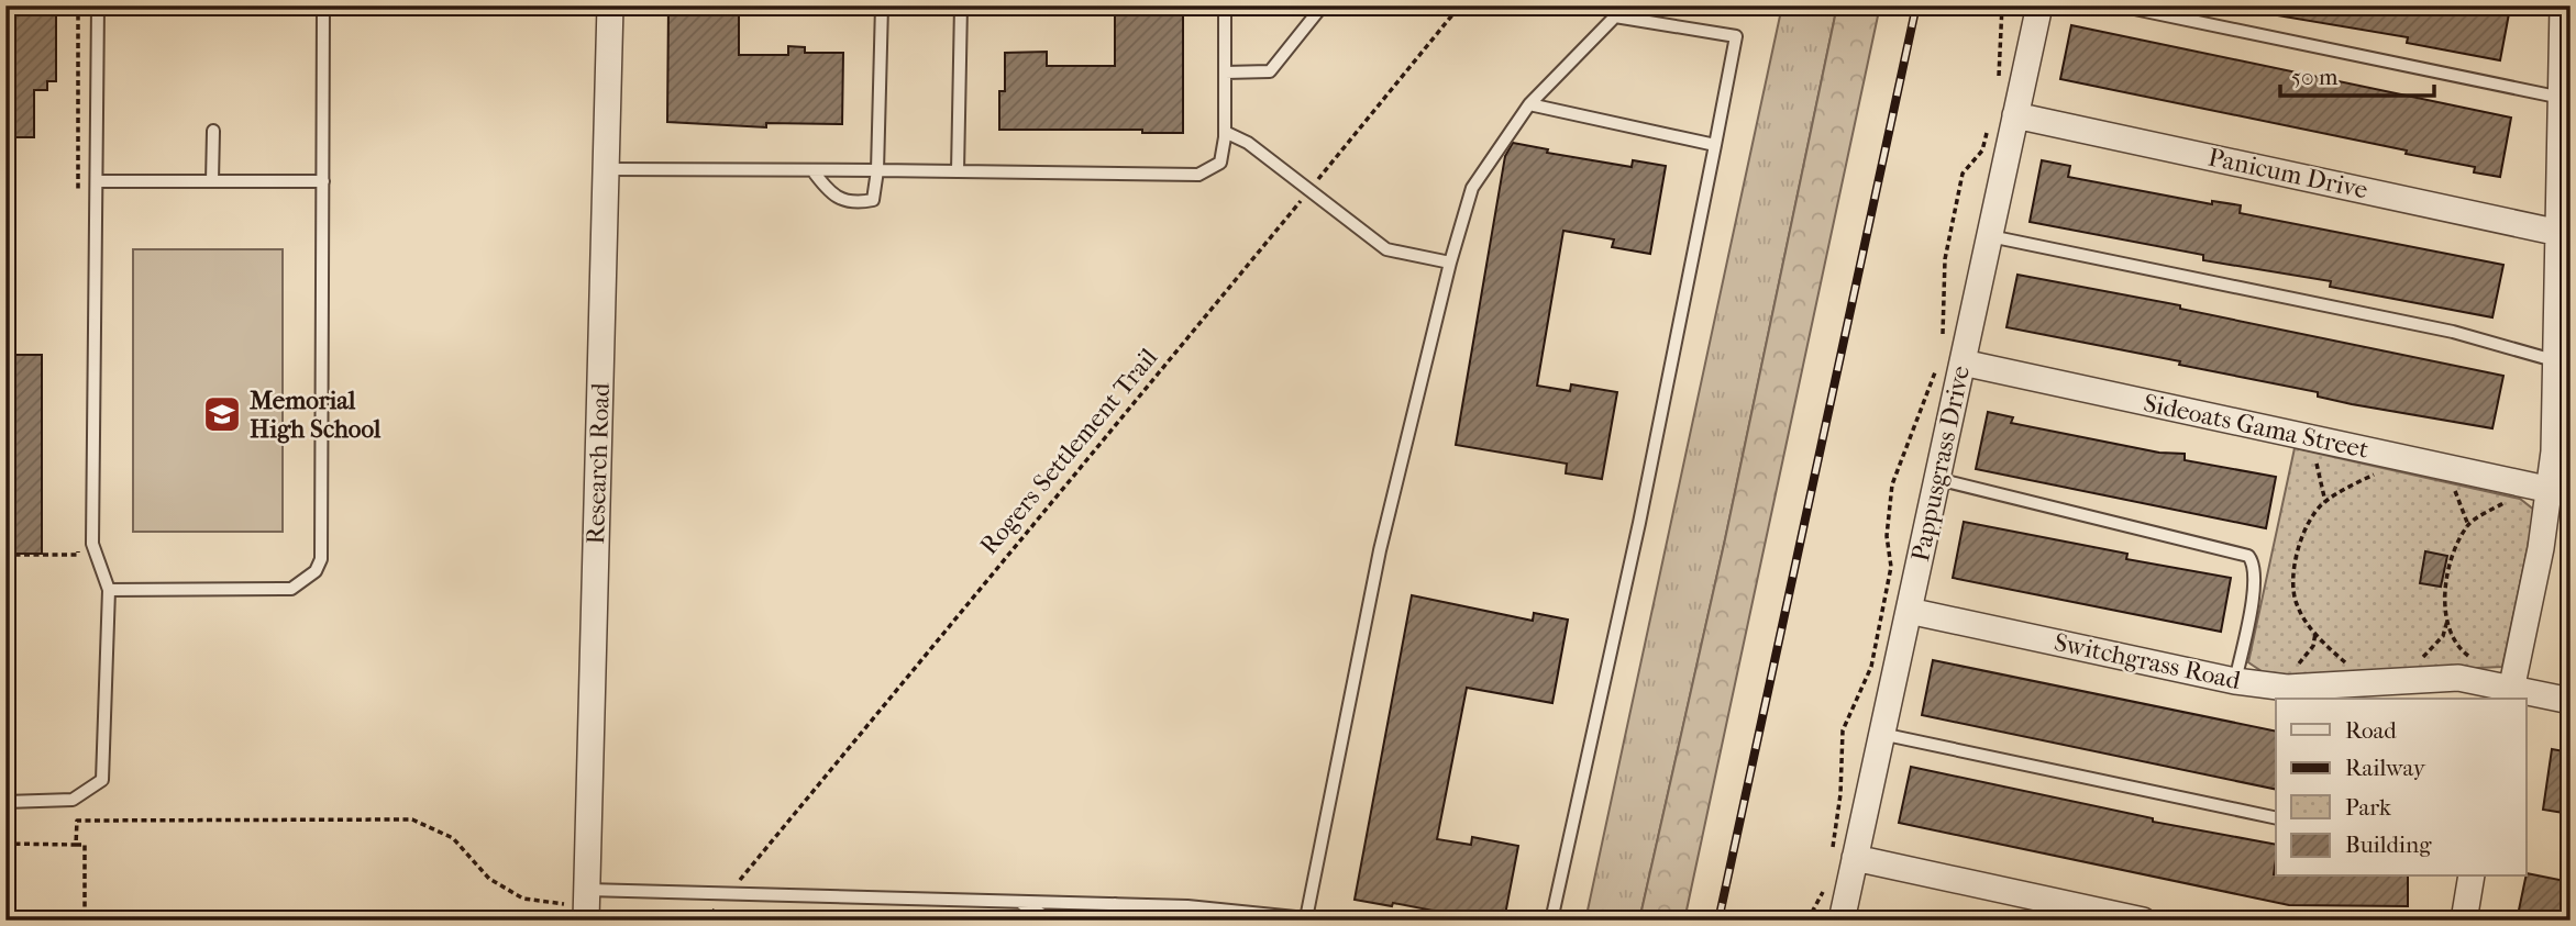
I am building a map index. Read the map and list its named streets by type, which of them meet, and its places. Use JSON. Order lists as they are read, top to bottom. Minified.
{"streets":{"street":["Panicum Drive","Sideoats Gama Street","Research Road","Pappusgrass Drive","Switchgrass Road"],"path":["Rogers Settlement Trail"]},"crossings":[["Panicum Drive","Pappusgrass Drive"],["Sideoats Gama Street","Pappusgrass Drive"],["Pappusgrass Drive","Switchgrass Road"]],"places":{"school or university":["Memorial High School"]},"legend":["Road","Railway","Park","Building"],"scale_bar":"50 m"}
